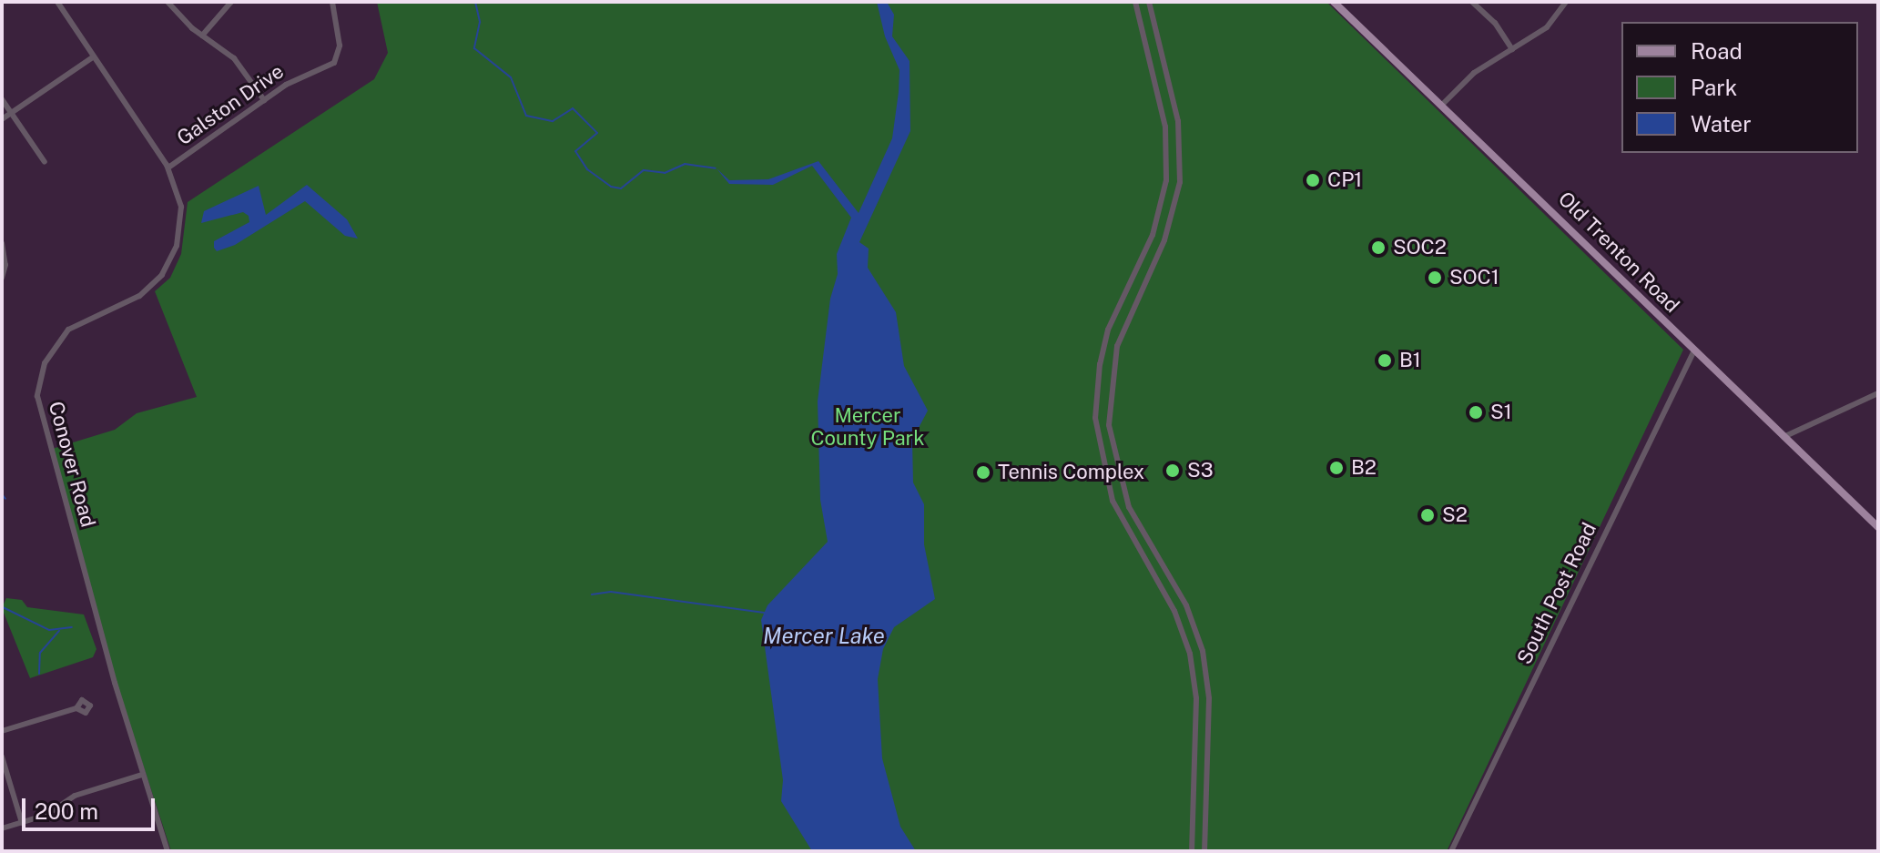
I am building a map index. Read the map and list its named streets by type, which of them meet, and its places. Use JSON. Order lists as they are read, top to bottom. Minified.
{"streets":{"main road":["Old Trenton Road"],"street":["Galston Drive","Conover Road","South Post Road"]},"crossings":[["Galston Drive","Conover Road"],["Old Trenton Road","South Post Road"]],"water":["Mercer Lake"],"parks":["Mercer County Park"],"places":["CP1","SOC2","SOC1","B1","S1","B2","S3","Tennis Complex","S2"],"legend":["Road","Park","Water"],"scale_bar":"200 m"}
